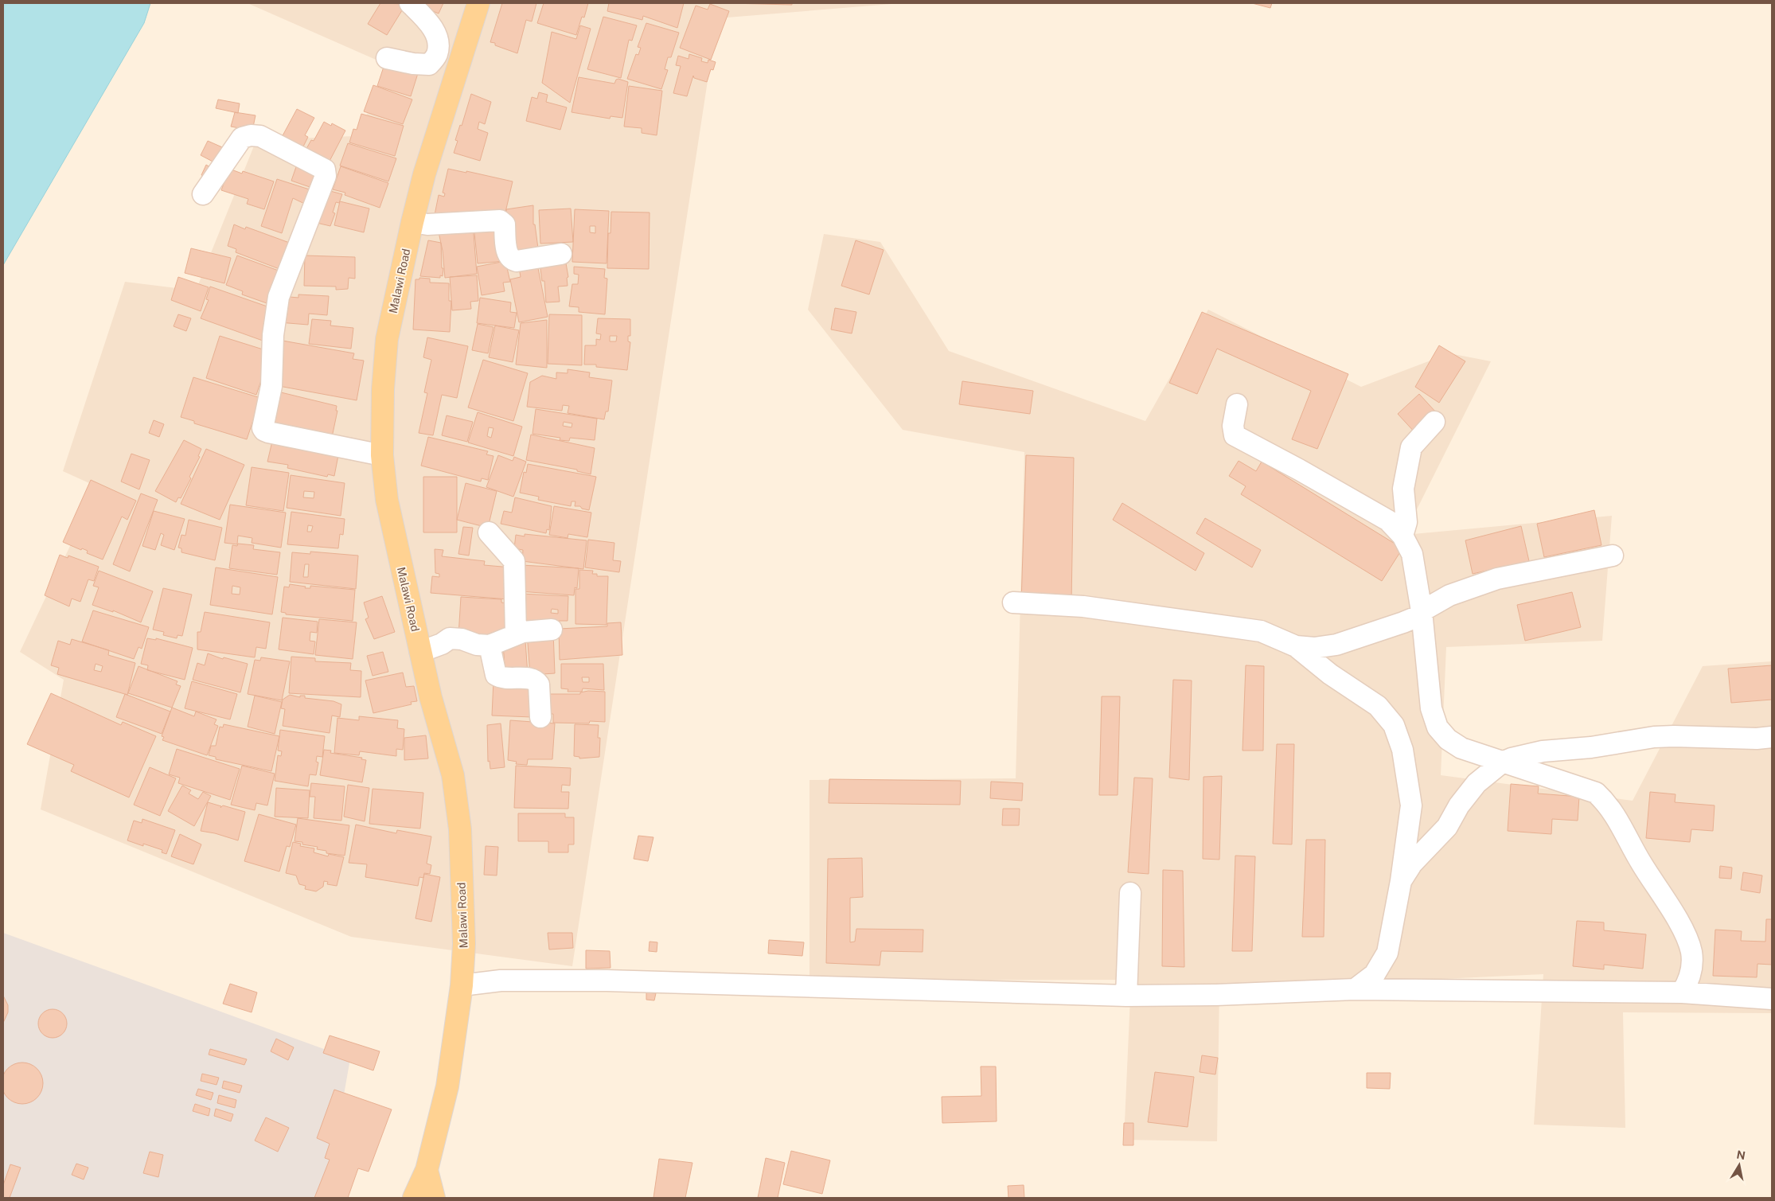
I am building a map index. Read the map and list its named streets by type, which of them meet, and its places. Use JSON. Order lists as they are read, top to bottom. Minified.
{"streets":{"main road":["Malawi Road"]},"north":"top"}
